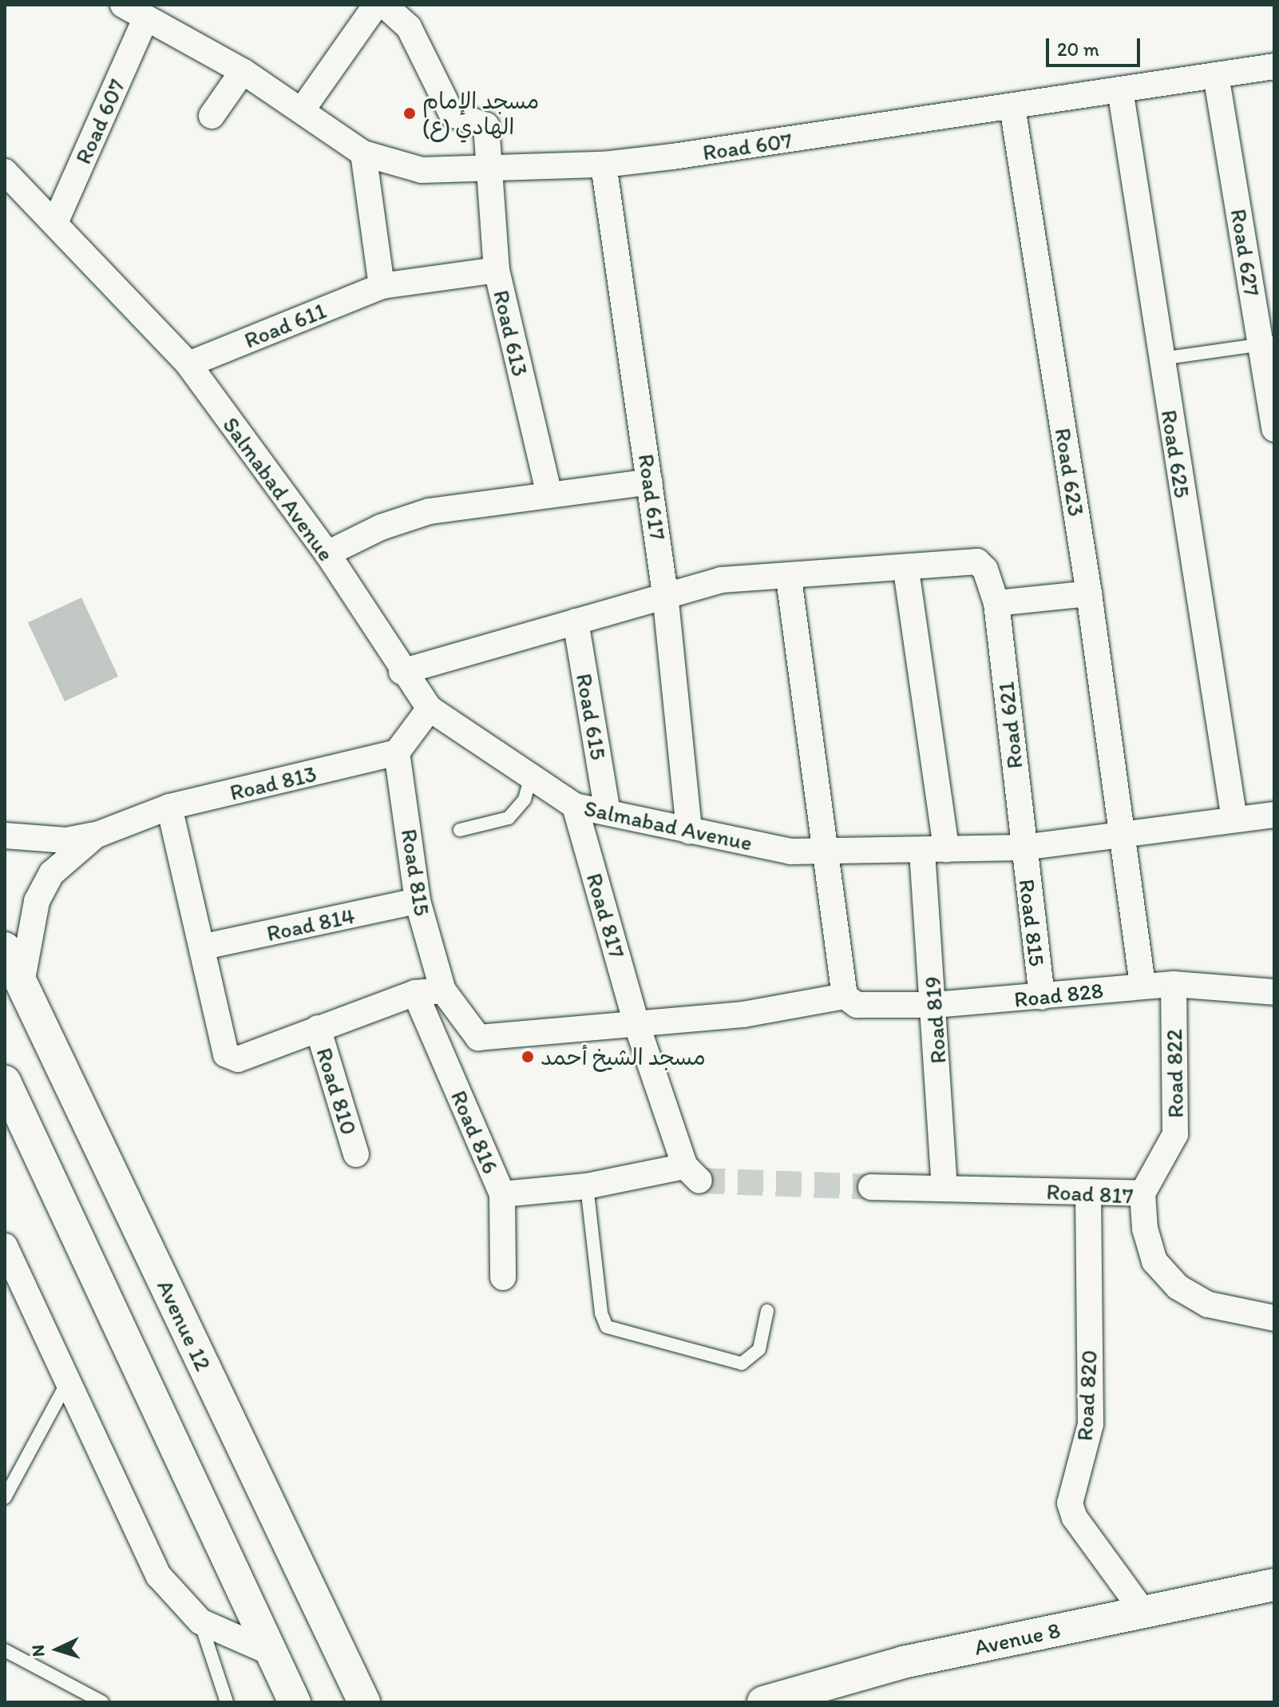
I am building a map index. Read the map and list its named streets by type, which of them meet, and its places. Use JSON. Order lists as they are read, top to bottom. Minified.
{"streets":{"street":["Road 607","Road 627","Road 611","Road 613","Road 625","Road 623","Salmabad Avenue","Road 617","Road 615","Road 621","Road 813","Road 815","Road 817","Road 814","Road 828","Road 819","Road 822","Road 810","Road 816","Avenue 12","Road 820","Avenue 8"]},"crossings":[["Road 607","Road 627"],["Road 607","Road 613"],["Road 607","Road 625"],["Road 607","Road 623"],["Road 607","Salmabad Avenue"],["Road 607","Road 617"],["Road 611","Road 613"],["Road 611","Salmabad Avenue"],["Road 625","Salmabad Avenue"],["Road 623","Salmabad Avenue"],["Salmabad Avenue","Road 617"],["Salmabad Avenue","Road 615"],["Salmabad Avenue","Road 621"],["Salmabad Avenue","Road 815"],["Salmabad Avenue","Road 817"],["Salmabad Avenue","Road 819"],["Road 621","Road 815"],["Road 621","Road 819"],["Road 813","Road 815"],["Road 813","Avenue 12"],["Road 815","Road 814"],["Road 815","Road 828"],["Road 817","Road 819"],["Road 817","Road 822"],["Road 817","Road 820"],["Road 828","Road 819"],["Road 828","Road 822"],["Road 820","Avenue 8"]],"places":["مسجد الإمام الهادي (ع)","مسجد الشيخ أحمد"],"scale_bar":"20 m","north":"left"}
